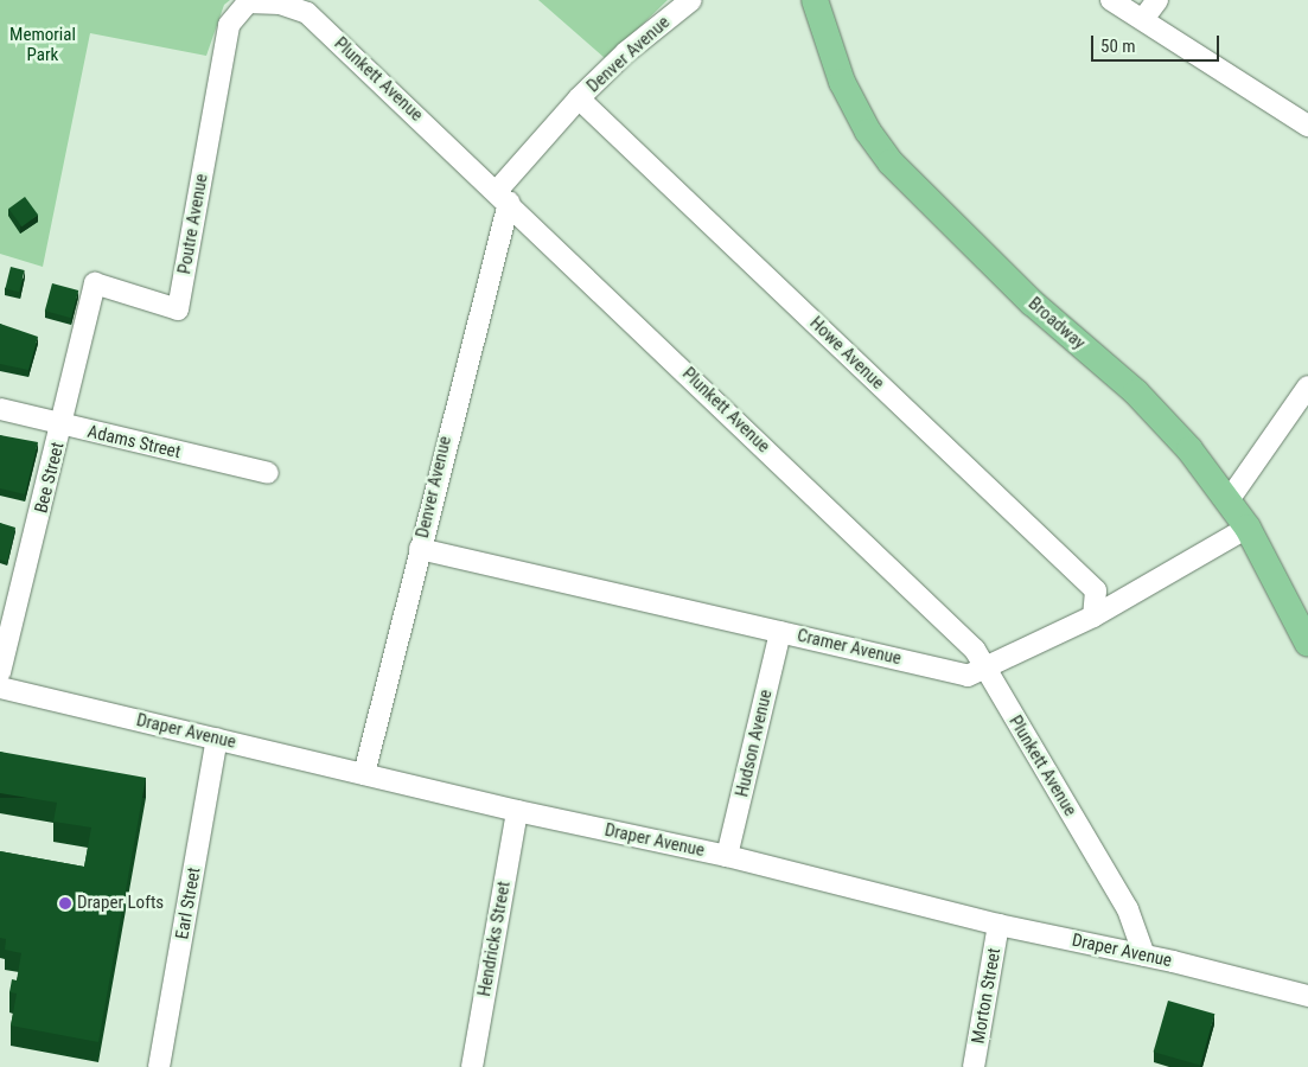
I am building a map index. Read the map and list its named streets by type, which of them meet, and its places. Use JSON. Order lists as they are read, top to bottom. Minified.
{"streets":{"main road":["Broadway"],"street":["Denver Avenue","Plunkett Avenue","Poutre Avenue","Howe Avenue","Adams Street","Bee Street","Cramer Avenue","Draper Avenue","Hudson Avenue","Earl Street","Hendricks Street","Morton Street"]},"crossings":[["Denver Avenue","Plunkett Avenue"],["Denver Avenue","Howe Avenue"],["Denver Avenue","Cramer Avenue"],["Denver Avenue","Draper Avenue"],["Plunkett Avenue","Poutre Avenue"],["Plunkett Avenue","Cramer Avenue"],["Plunkett Avenue","Draper Avenue"],["Poutre Avenue","Bee Street"],["Broadway","Cramer Avenue"],["Howe Avenue","Cramer Avenue"],["Adams Street","Bee Street"],["Cramer Avenue","Hudson Avenue"],["Draper Avenue","Hudson Avenue"],["Draper Avenue","Earl Street"],["Draper Avenue","Hendricks Street"],["Draper Avenue","Morton Street"]],"parks":["Memorial Park"],"places":["Draper Lofts"],"scale_bar":"50 m"}
